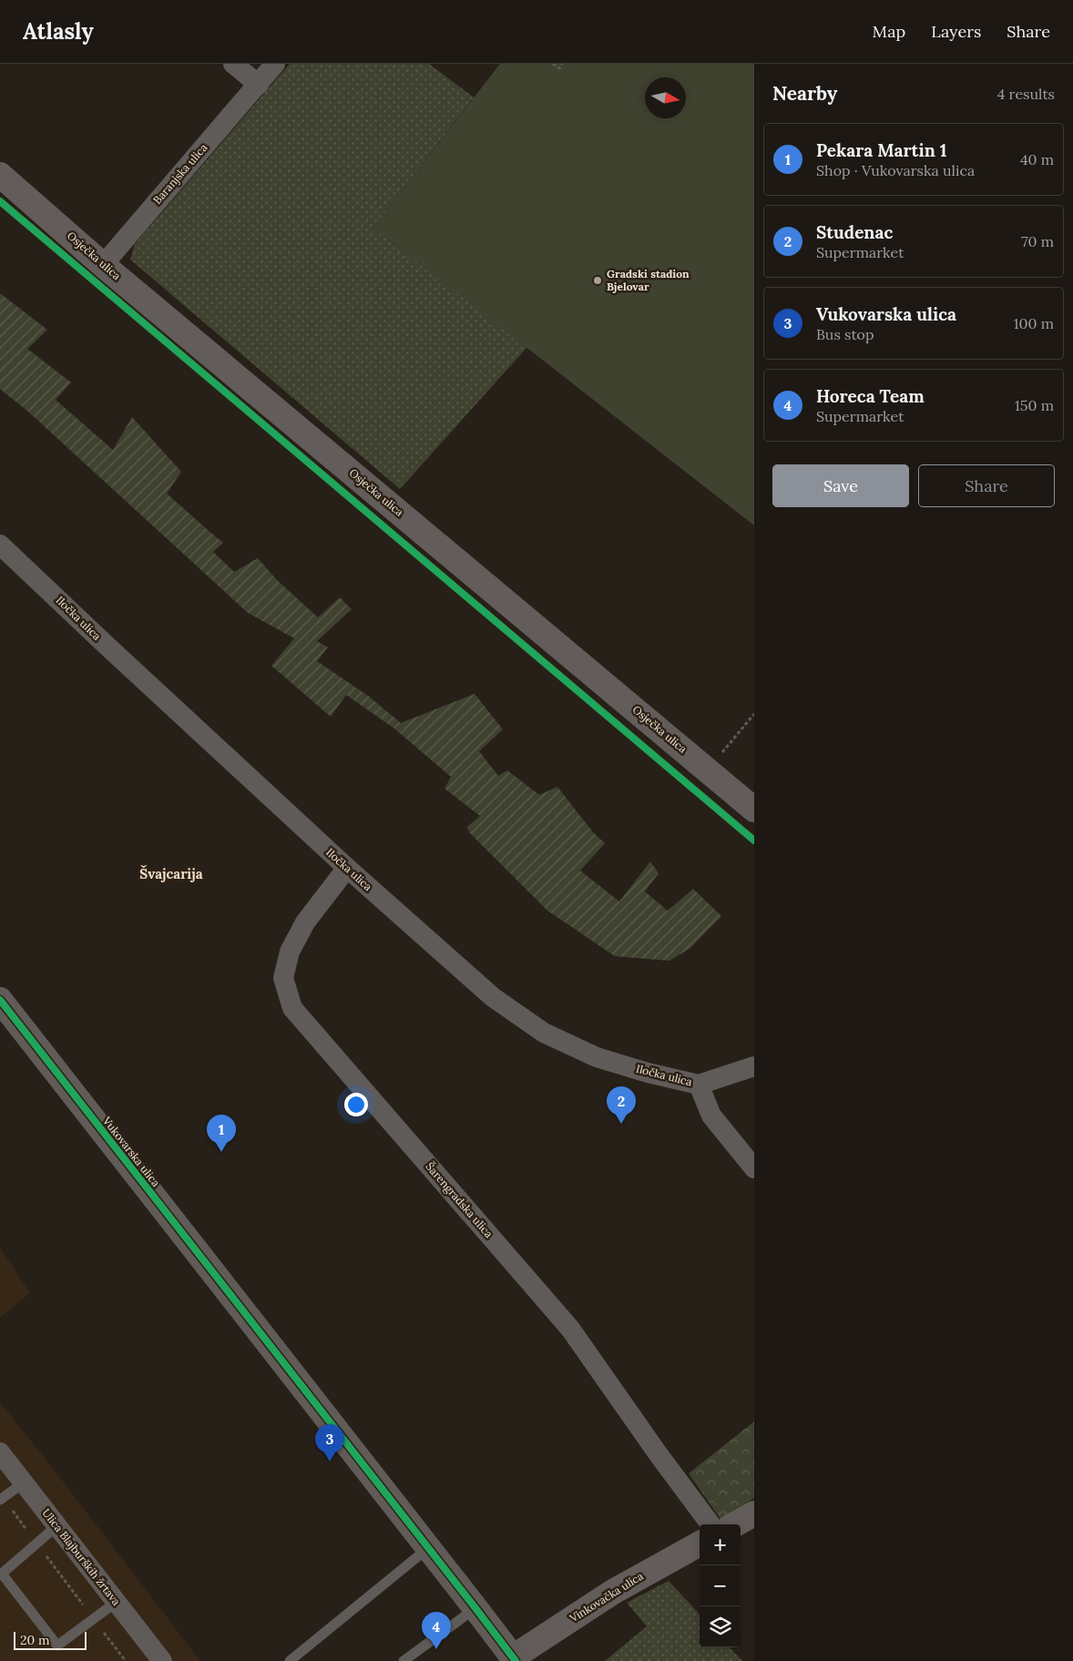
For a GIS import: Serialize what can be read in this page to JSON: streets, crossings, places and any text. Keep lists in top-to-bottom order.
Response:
{
  "streets": {
    "main road": ["Vukovarska ulica"],
    "street": [
      "Baranjska ulica",
      "Osječka ulica",
      "Iločka ulica",
      "Šarengradska ulica",
      "Ulica Blajburških žrtava",
      "Vinkovačka ulica"
    ]
  },
  "crossings": [
    ["Baranjska ulica", "Osječka ulica"],
    ["Iločka ulica", "Šarengradska ulica"],
    ["Vukovarska ulica", "Vinkovačka ulica"]
  ],
  "districts": ["Švajcarija"],
  "places": ["Gradski stadion Bjelovar"],
  "scale_bar": "20 m",
  "north": "right",
  "page": {
    "header": "Atlasly",
    "nav": ["Map", "Layers", "Share"],
    "heading": ["Nearby", "4 results"],
    "list": [
      {
        "mark": "1",
        "name": "Pekara Martin 1",
        "note": "Shop · Vukovarska ulica",
        "value": "40 m"
      },
      {
        "mark": "2",
        "name": "Studenac",
        "note": "Supermarket",
        "value": "70 m"
      },
      {
        "mark": "3",
        "name": "Vukovarska ulica",
        "note": "Bus stop",
        "value": "100 m"
      },
      {
        "mark": "4",
        "name": "Horeca Team",
        "note": "Supermarket",
        "value": "150 m"
      }
    ],
    "buttons": ["Save", "Share"],
    "pins": [
      "2",
      "1",
      "3",
      "4"
    ],
    "map_buttons": ["+", "−"],
    "scale": "20 m"
  }
}
